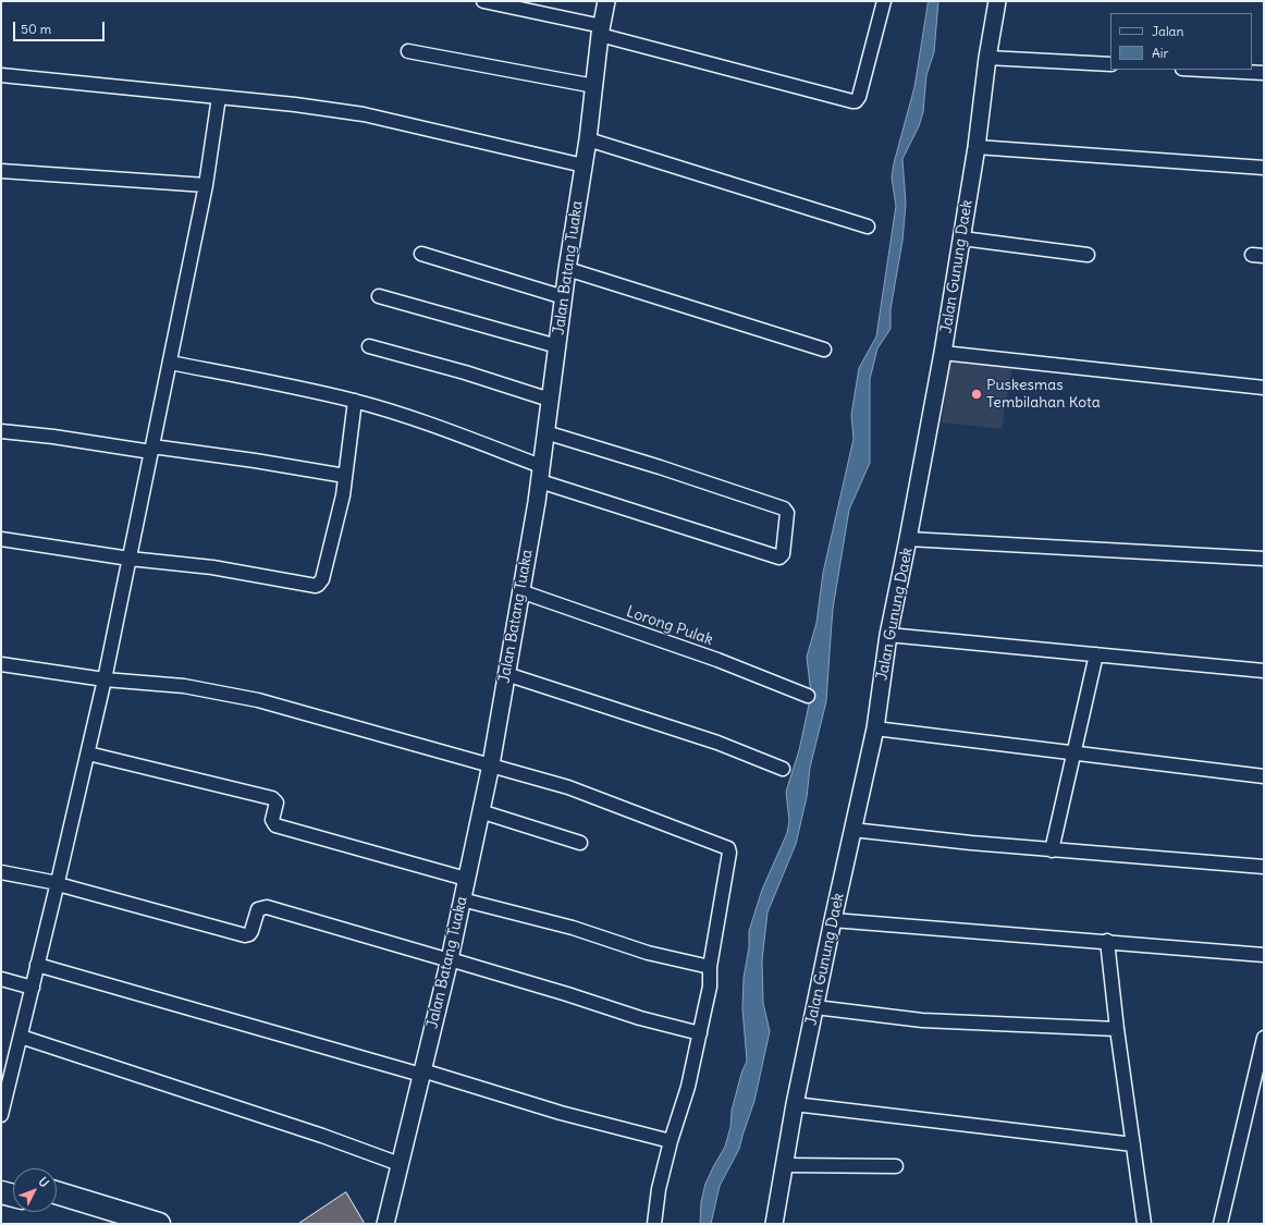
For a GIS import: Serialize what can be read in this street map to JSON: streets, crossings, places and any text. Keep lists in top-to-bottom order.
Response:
{
  "streets": {
    "street": ["Jalan Gunung Daek", "Jalan Batang Tuaka", "Lorong Pulak"]
  },
  "crossings": [
    ["Jalan Batang Tuaka", "Lorong Pulak"]
  ],
  "places": ["Puskesmas Tembilahan Kota"],
  "legend": ["Jalan", "Air"],
  "scale_bar": "50 m",
  "north": "top right"
}
